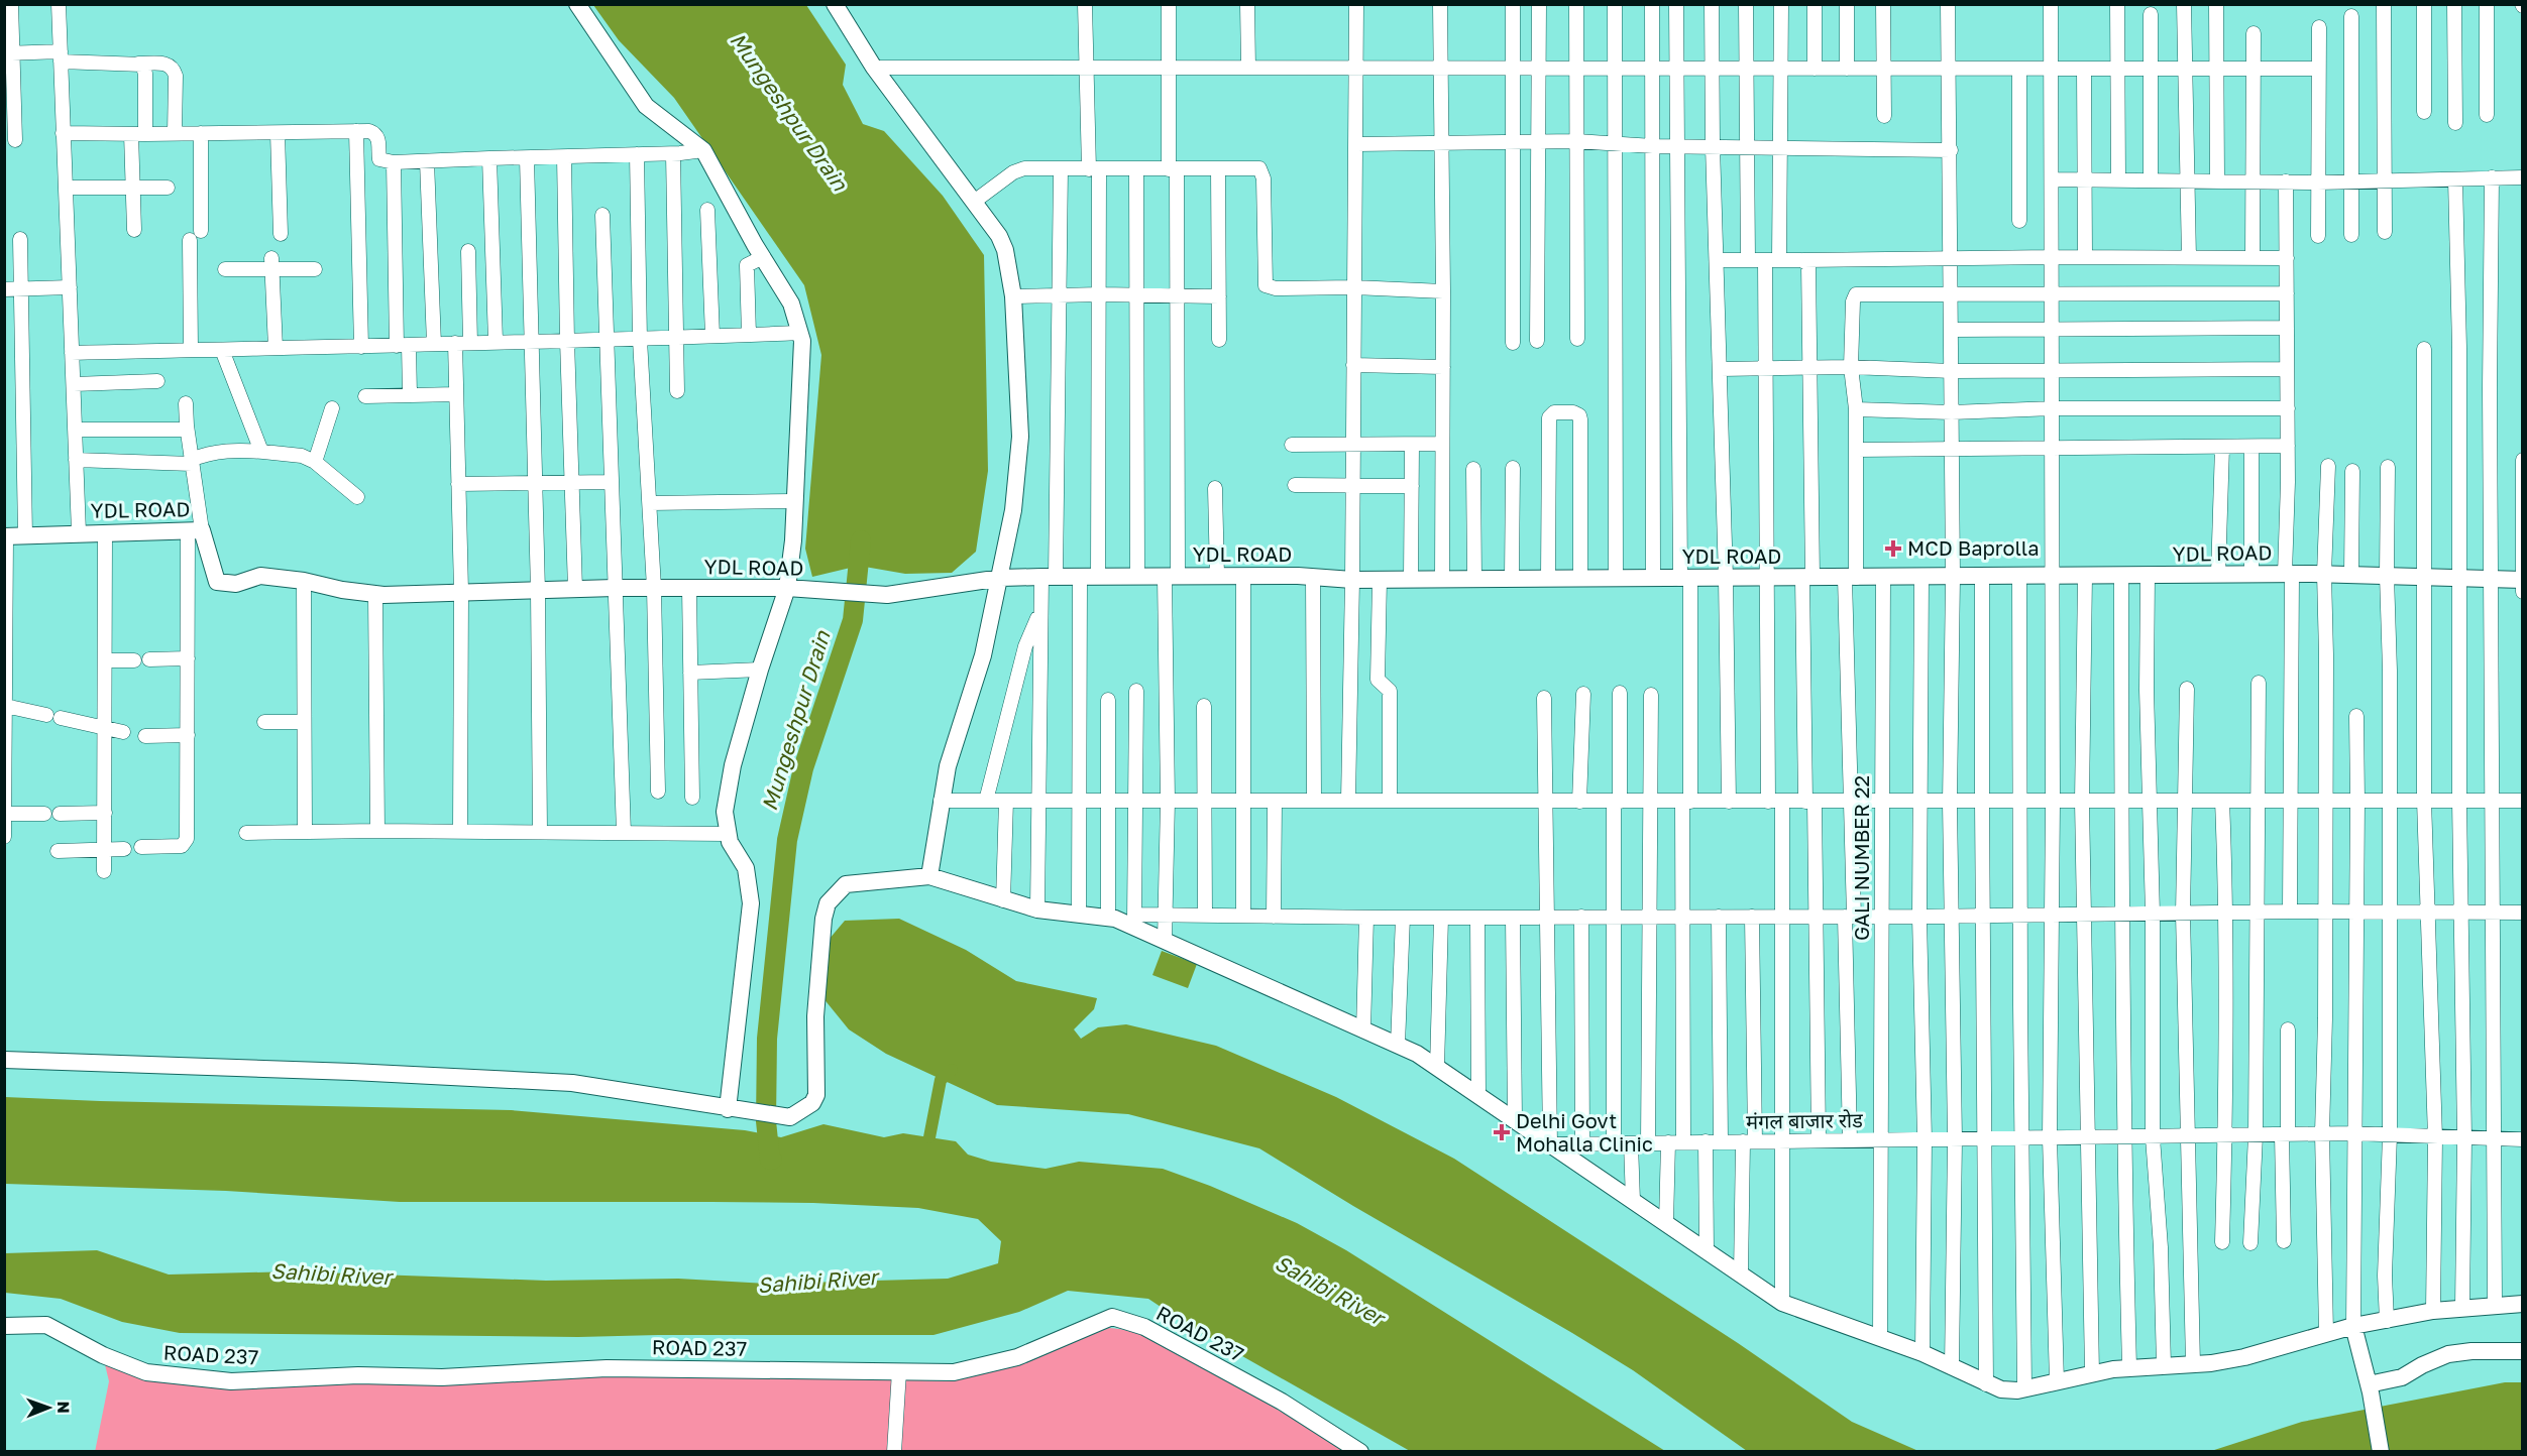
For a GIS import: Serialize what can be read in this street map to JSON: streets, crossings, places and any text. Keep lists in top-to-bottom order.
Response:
{
  "streets": {
    "street": [
      "YDL ROAD",
      "GALI NUMBER 22",
      "मंगल बाजार रोड",
      "ROAD 237"
    ]
  },
  "crossings": [
    ["YDL ROAD", "GALI NUMBER 22"],
    ["GALI NUMBER 22", "मंगल बाजार रोड"]
  ],
  "water": ["Mungeshpur Drain", "Sahibi River"],
  "places": {
    "health": ["MCD Baprolla", "Delhi Govt Mohalla Clinic"]
  },
  "north": "right"
}
